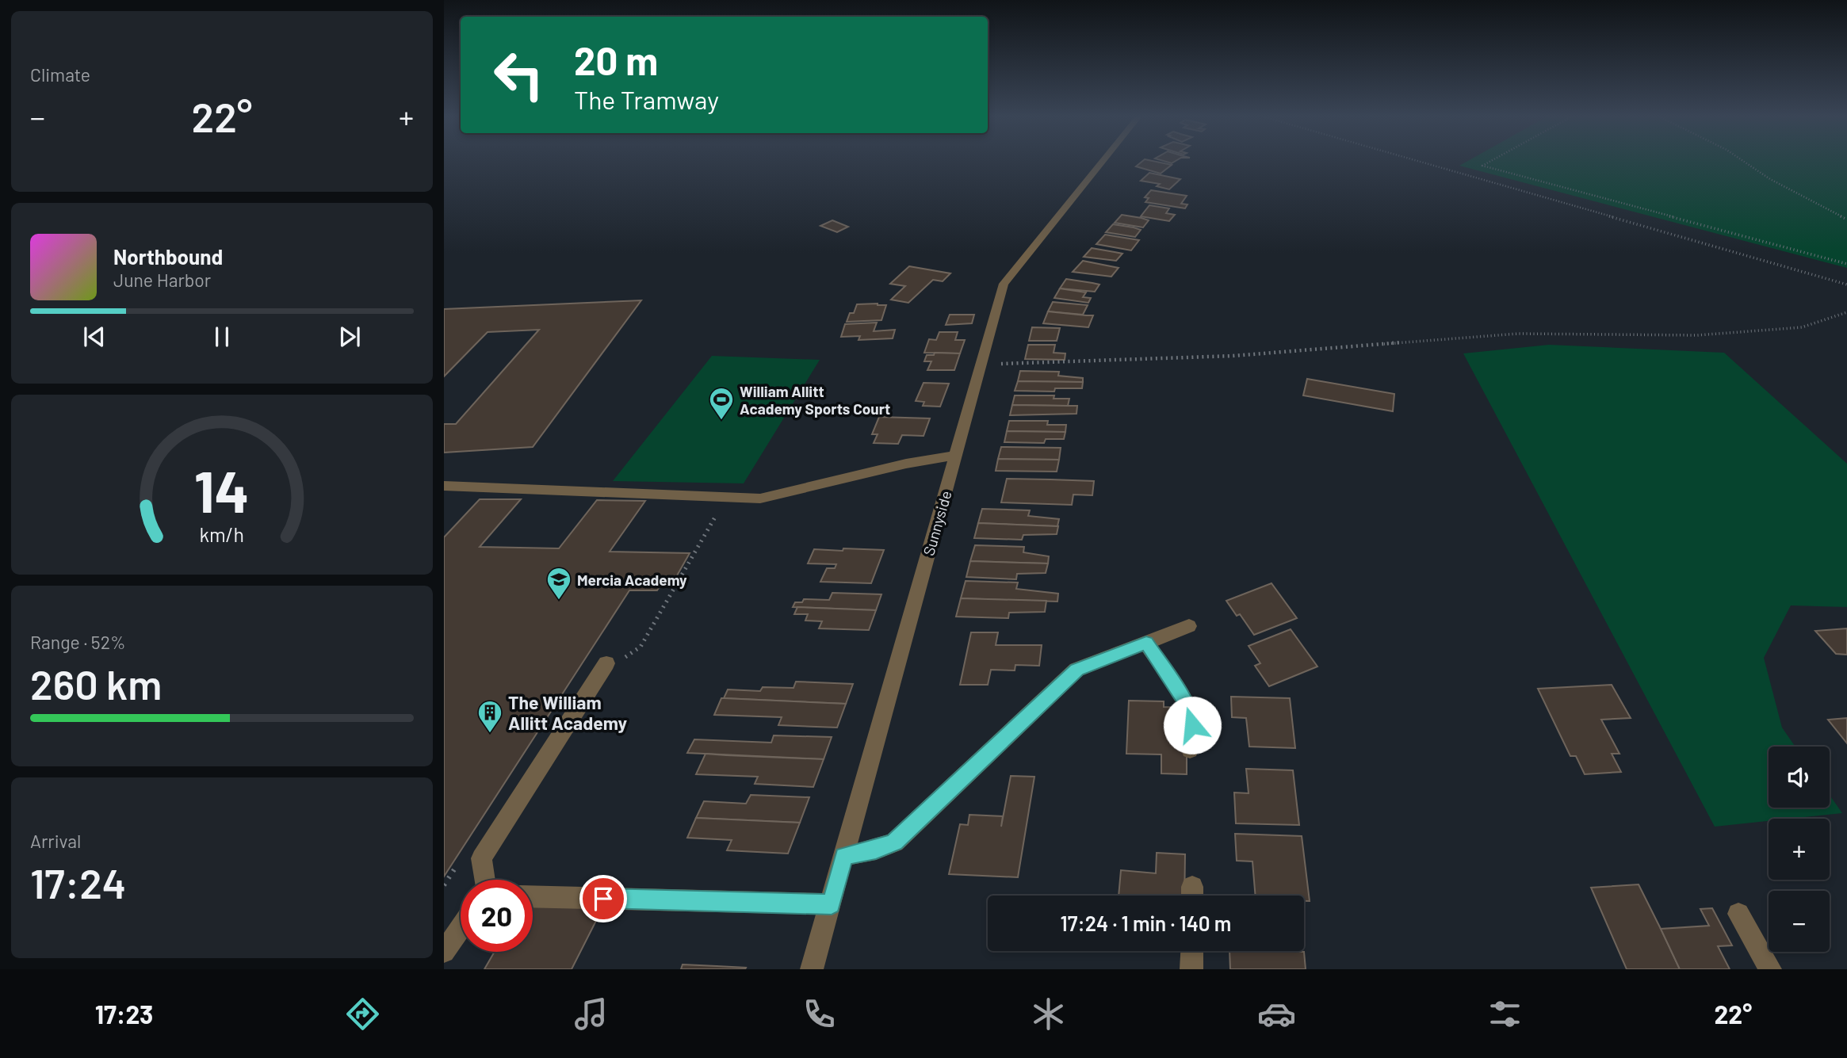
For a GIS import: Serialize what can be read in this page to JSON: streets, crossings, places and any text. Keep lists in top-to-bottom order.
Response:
{
  "streets": {
    "street": ["Sunnyside"]
  },
  "places": {
    "sports": ["William Allitt Academy Sports Court"],
    "school or university": ["Mercia Academy"],
    "building": ["The William Allitt Academy"]
  },
  "page": {
    "tile": [
      "Climate",
      ["Range · 52%", "260 km"],
      ["Arrival", "17:24"]
    ],
    "turn": ["20 m", "The Tramway"],
    "heat": ["−", "22°", "+"],
    "song": ["Northbound", "June Harbor"],
    "map_buttons": ["+", "−"],
    "limit": "20",
    "trip": "17:24 · 1 min · 140 m",
    "tabs": ["17:23", "22°"],
    "gauge": ["14", "km/h"]
  }
}
